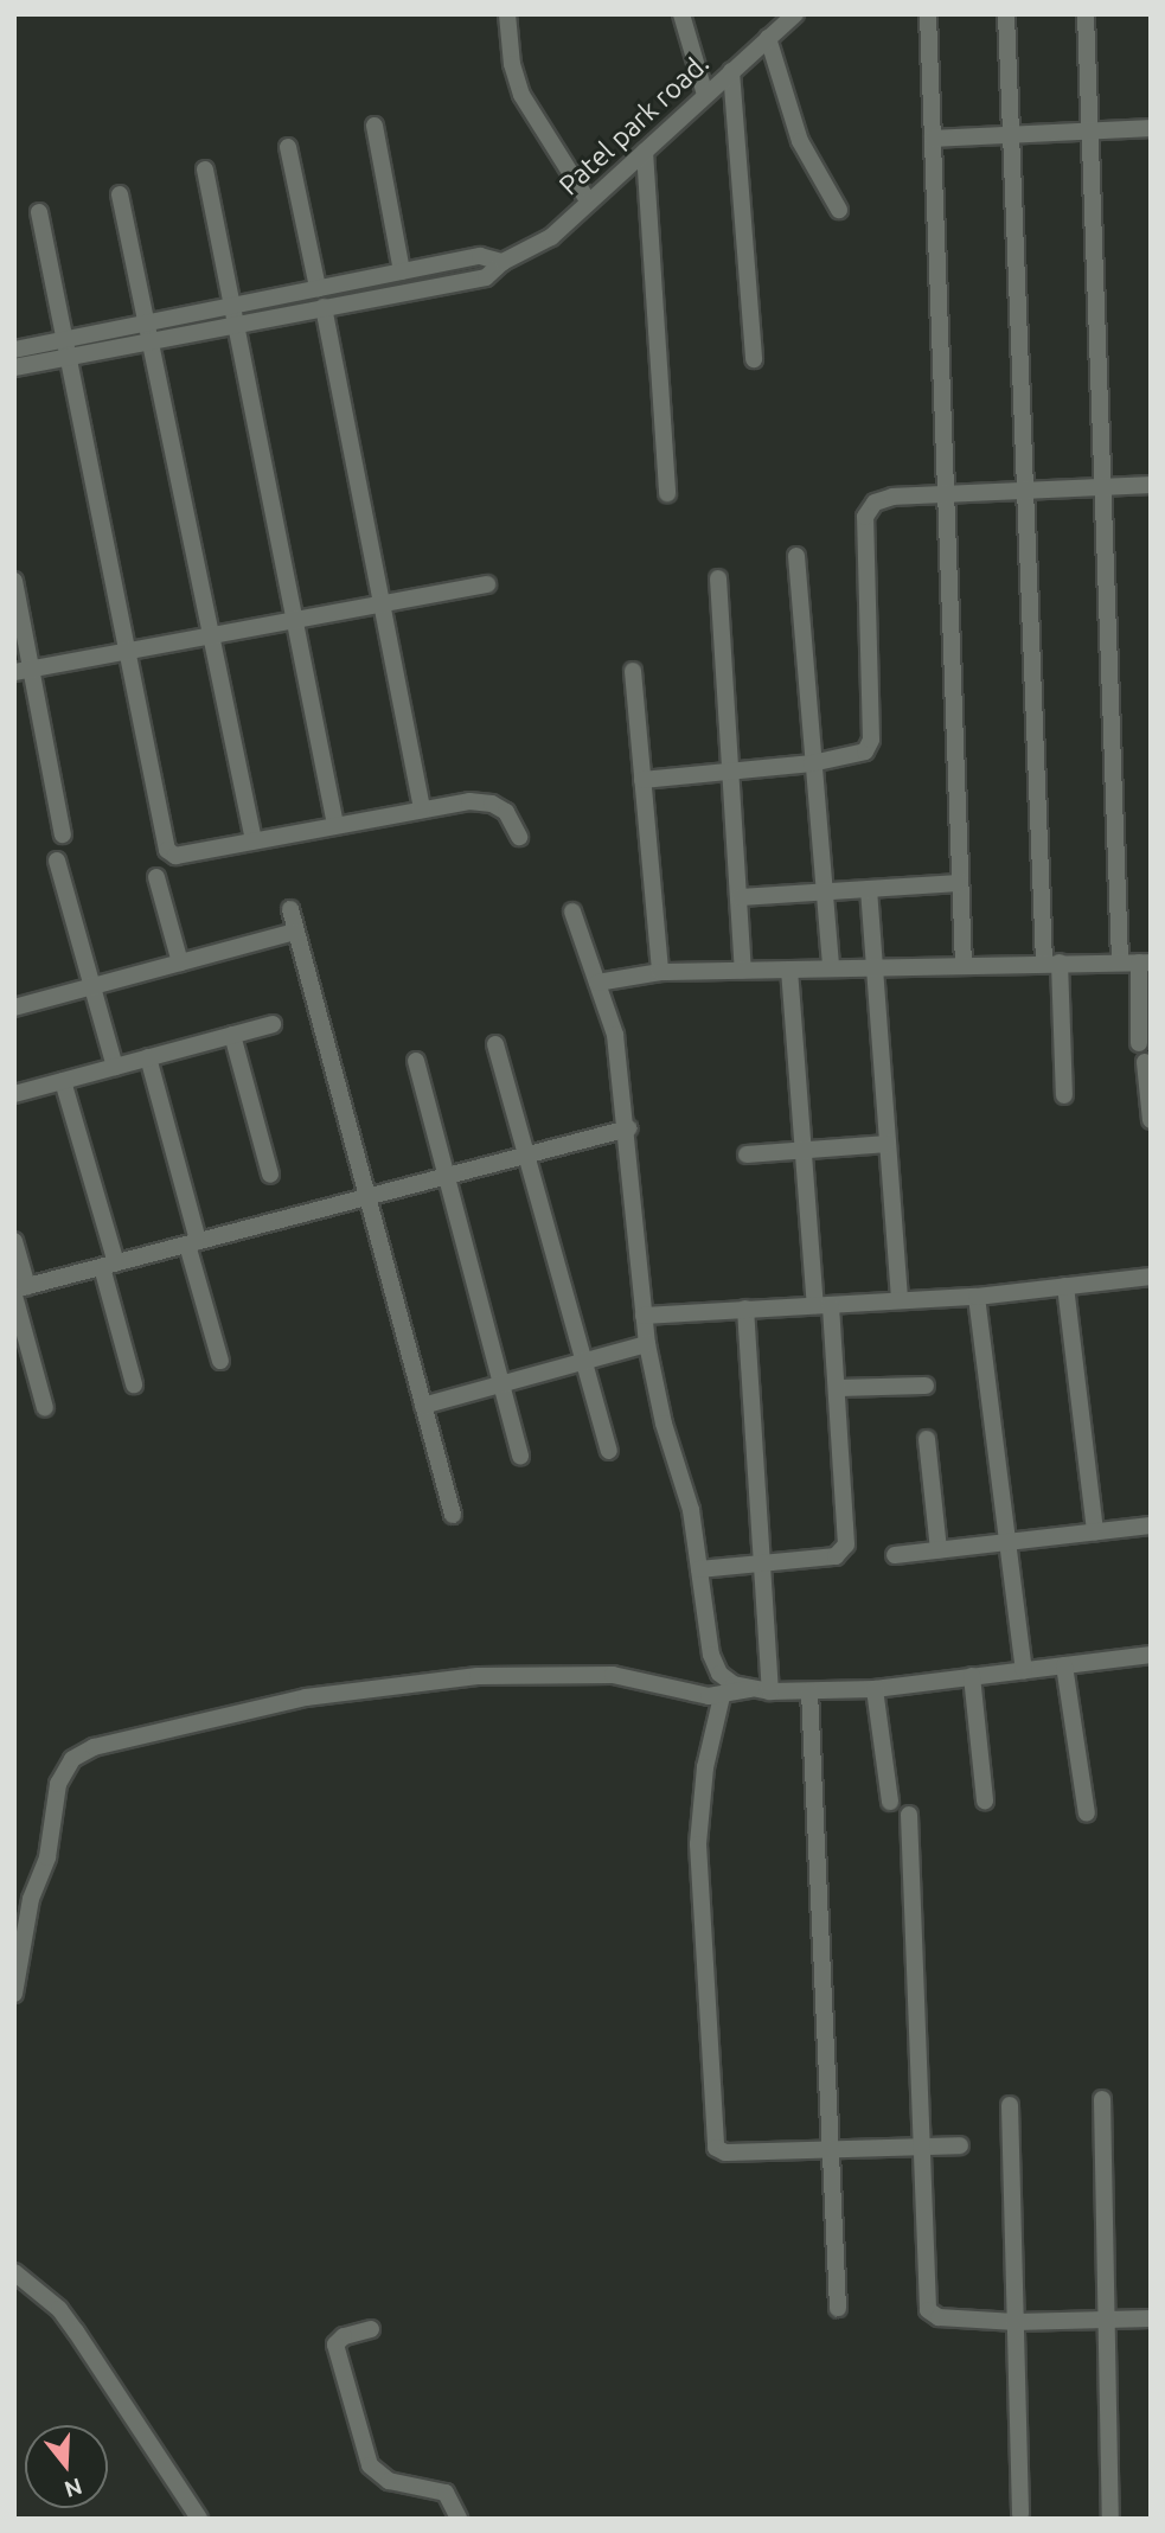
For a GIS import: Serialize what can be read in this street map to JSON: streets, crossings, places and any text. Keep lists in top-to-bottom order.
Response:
{
  "streets": {
    "street": ["Patel park road."]
  },
  "north": "bottom"
}
